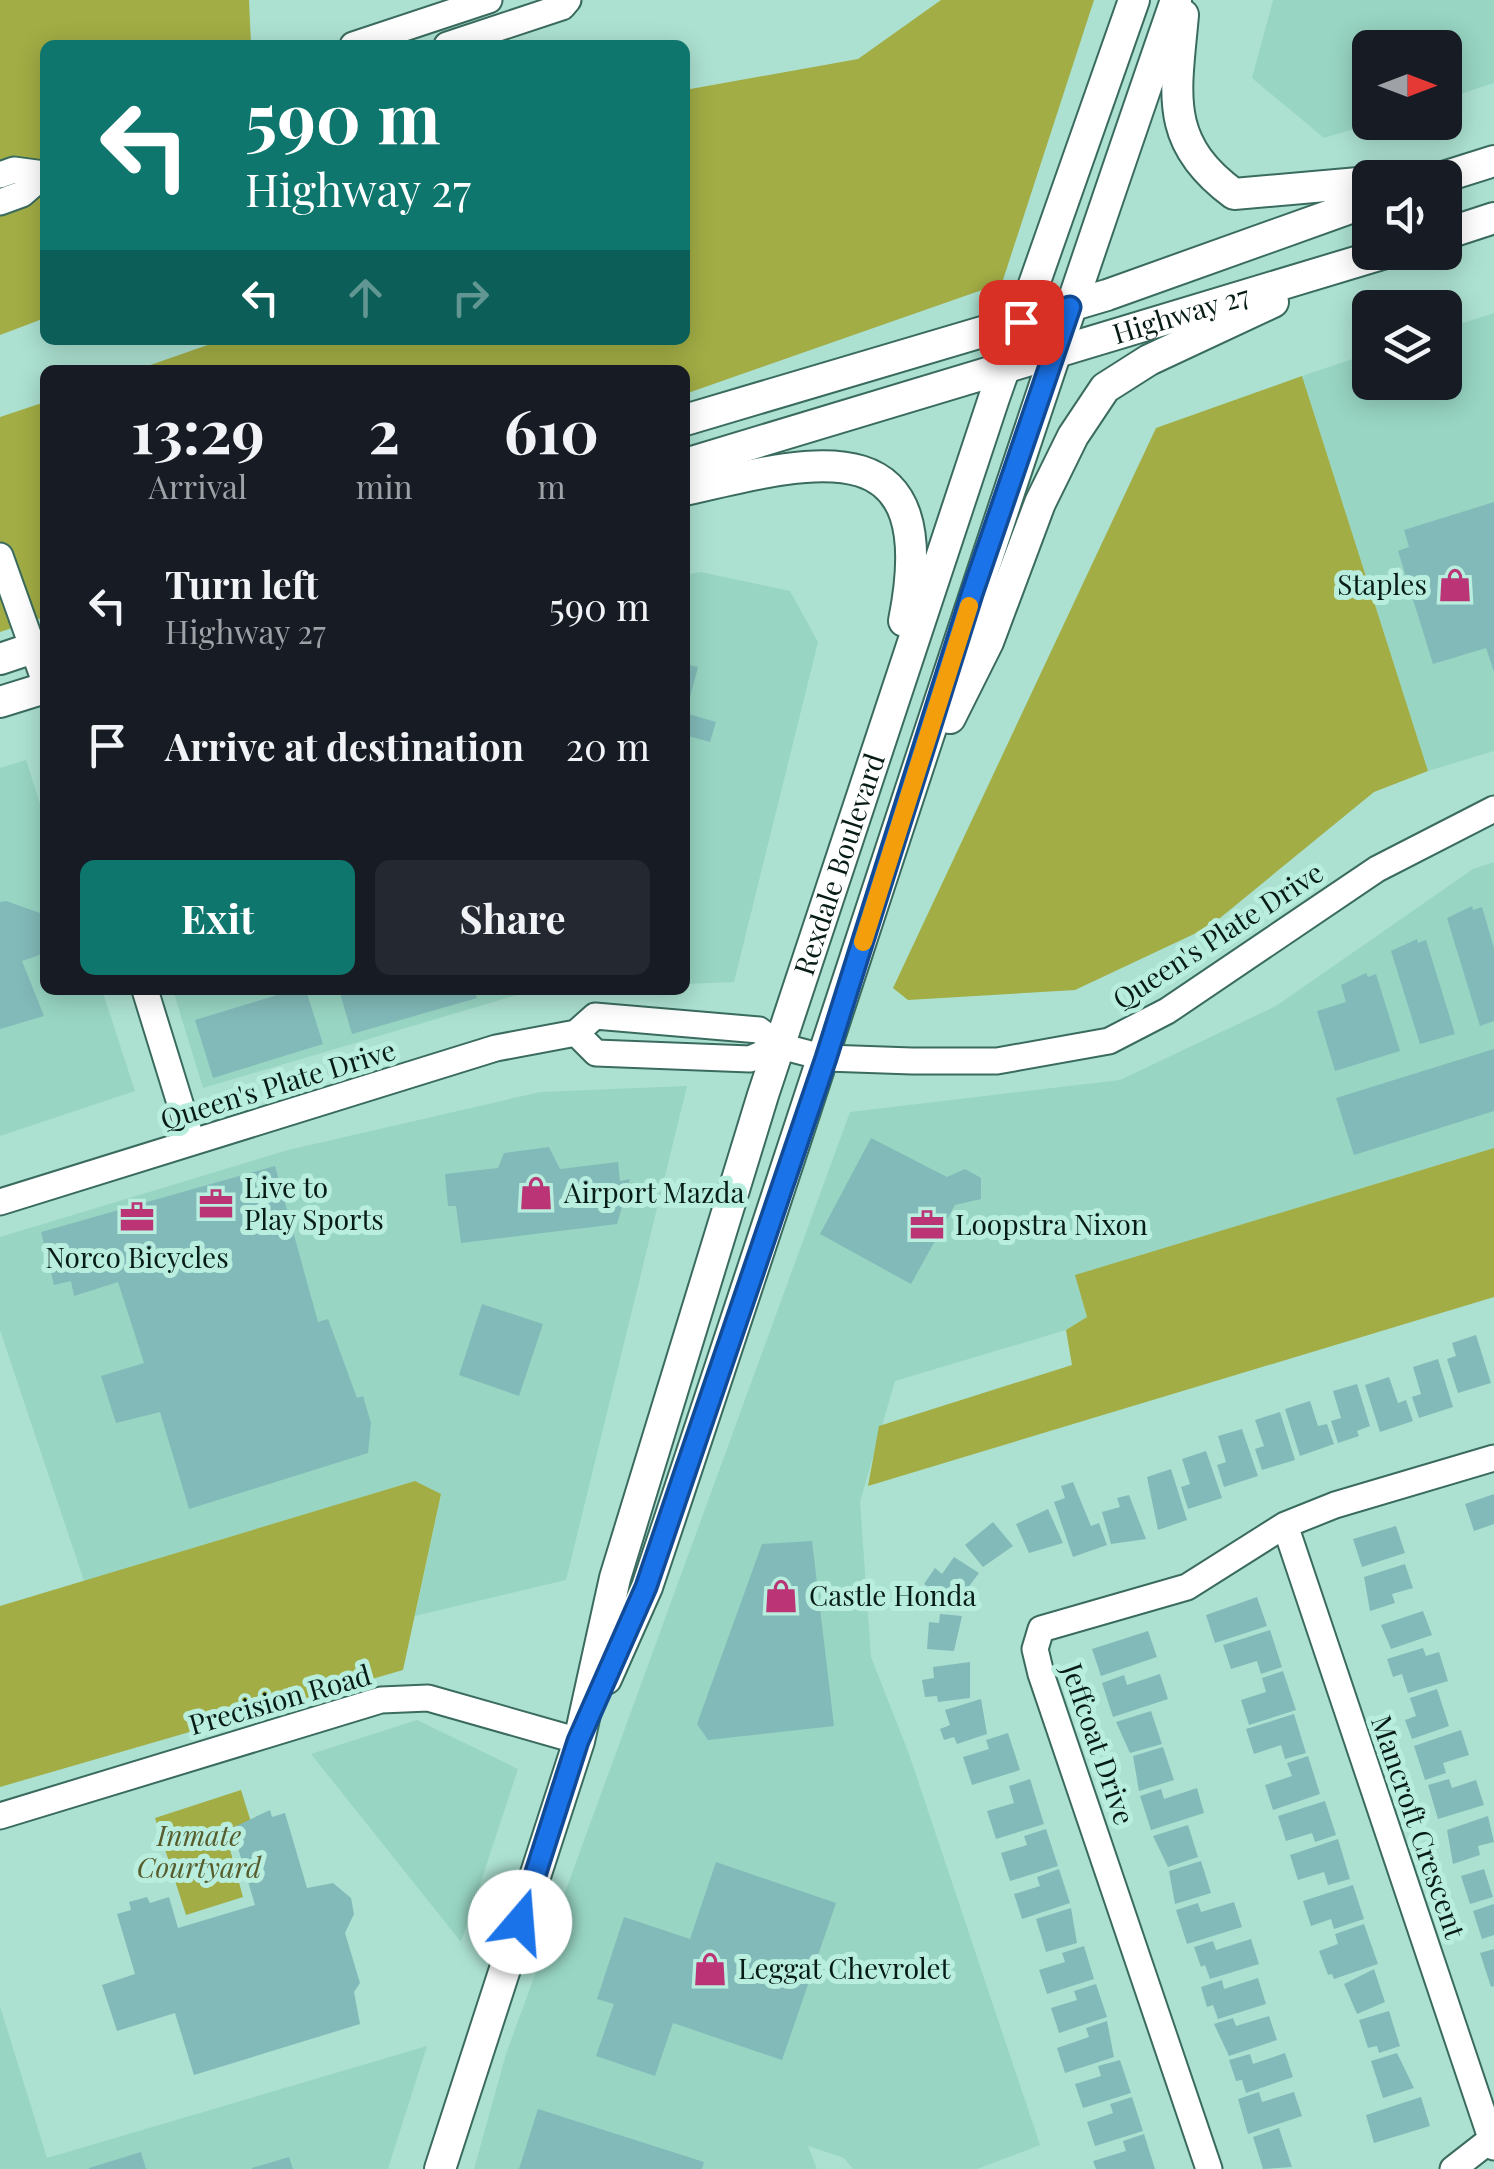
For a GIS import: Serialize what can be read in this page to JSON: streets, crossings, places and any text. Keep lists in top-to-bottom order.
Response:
{
  "streets": {
    "main road": ["Highway 27", "Rexdale Boulevard"],
    "street": [
      "Queen's Plate Drive",
      "Precision Road",
      "Jeffcoat Drive",
      "Mancroft Crescent"
    ]
  },
  "crossings": [
    ["Highway 27", "Rexdale Boulevard"],
    ["Rexdale Boulevard", "Queen's Plate Drive"],
    ["Rexdale Boulevard", "Precision Road"],
    ["Jeffcoat Drive", "Mancroft Crescent"]
  ],
  "parks": ["Inmate Courtyard"],
  "places": {
    "shop": [
      "Staples",
      "Airport Mazda",
      "Castle Honda",
      "Leggat Chevrolet"
    ],
    "office": ["Live to Play Sports", "Norco Bicycles", "Loopstra Nixon"]
  },
  "north": "right",
  "page": {
    "turn": ["590 m", "Highway 27"],
    "eta": [
      "13:29",
      "Arrival",
      "2",
      "min",
      "610",
      "m"
    ],
    "list": [
      {
        "name": "Turn left",
        "note": "Highway 27",
        "value": "590 m"
      },
      {
        "name": "Arrive at destination",
        "value": "20 m"
      }
    ],
    "buttons": ["Exit", "Share"]
  }
}
